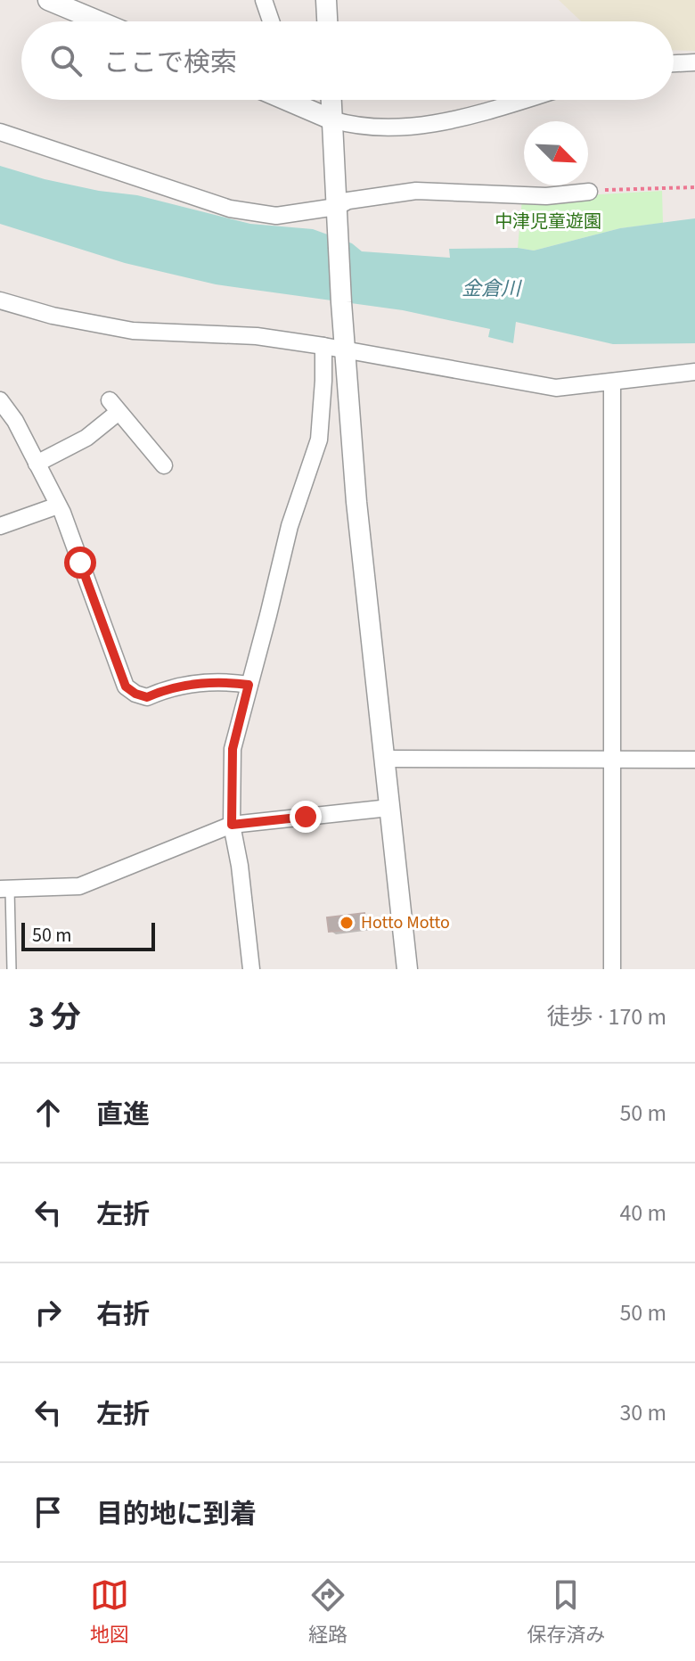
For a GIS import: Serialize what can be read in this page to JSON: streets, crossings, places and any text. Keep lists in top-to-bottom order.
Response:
{
  "water": ["金倉川"],
  "parks": ["中津児童遊園"],
  "places": ["Hotto Motto"],
  "scale_bar": "50 m",
  "north": "bottom right",
  "page": {
    "search": "ここで検索",
    "scale": "50 m",
    "heading": ["3 分", "徒歩 · 170 m"],
    "list": [
      ["直進", "50 m"],
      ["左折", "40 m"],
      ["右折", "50 m"],
      ["左折", "30 m"],
      "目的地に到着"
    ],
    "nav": ["地図", "経路", "保存済み"]
  }
}
